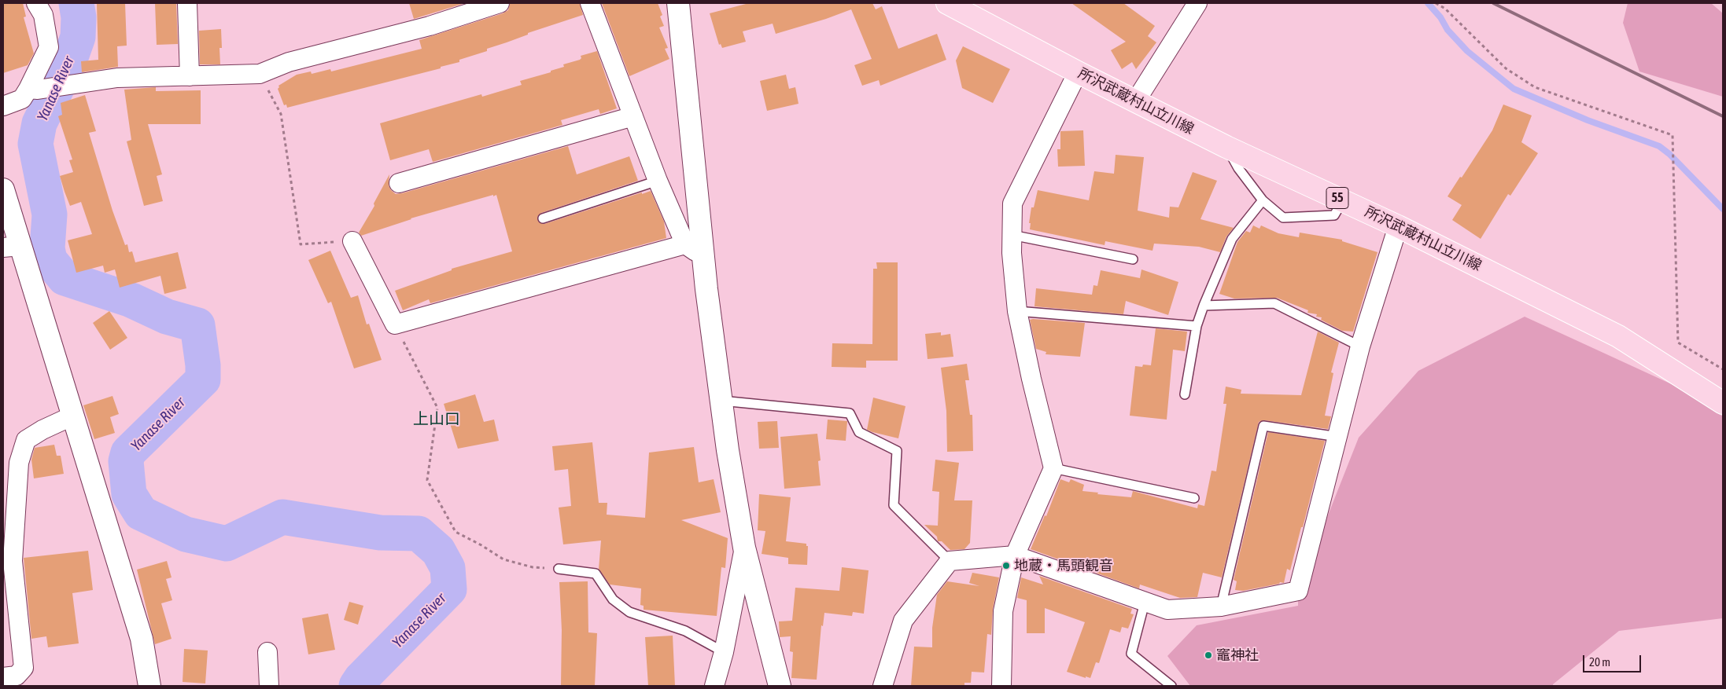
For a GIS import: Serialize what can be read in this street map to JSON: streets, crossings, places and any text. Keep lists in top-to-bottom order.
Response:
{
  "streets": {
    "main road": ["所沢武蔵村山立川線", "55"]
  },
  "districts": ["上山口"],
  "water": ["Yanase River"],
  "places": ["地蔵・馬頭観音", "竈神社"],
  "scale_bar": "20 m"
}
